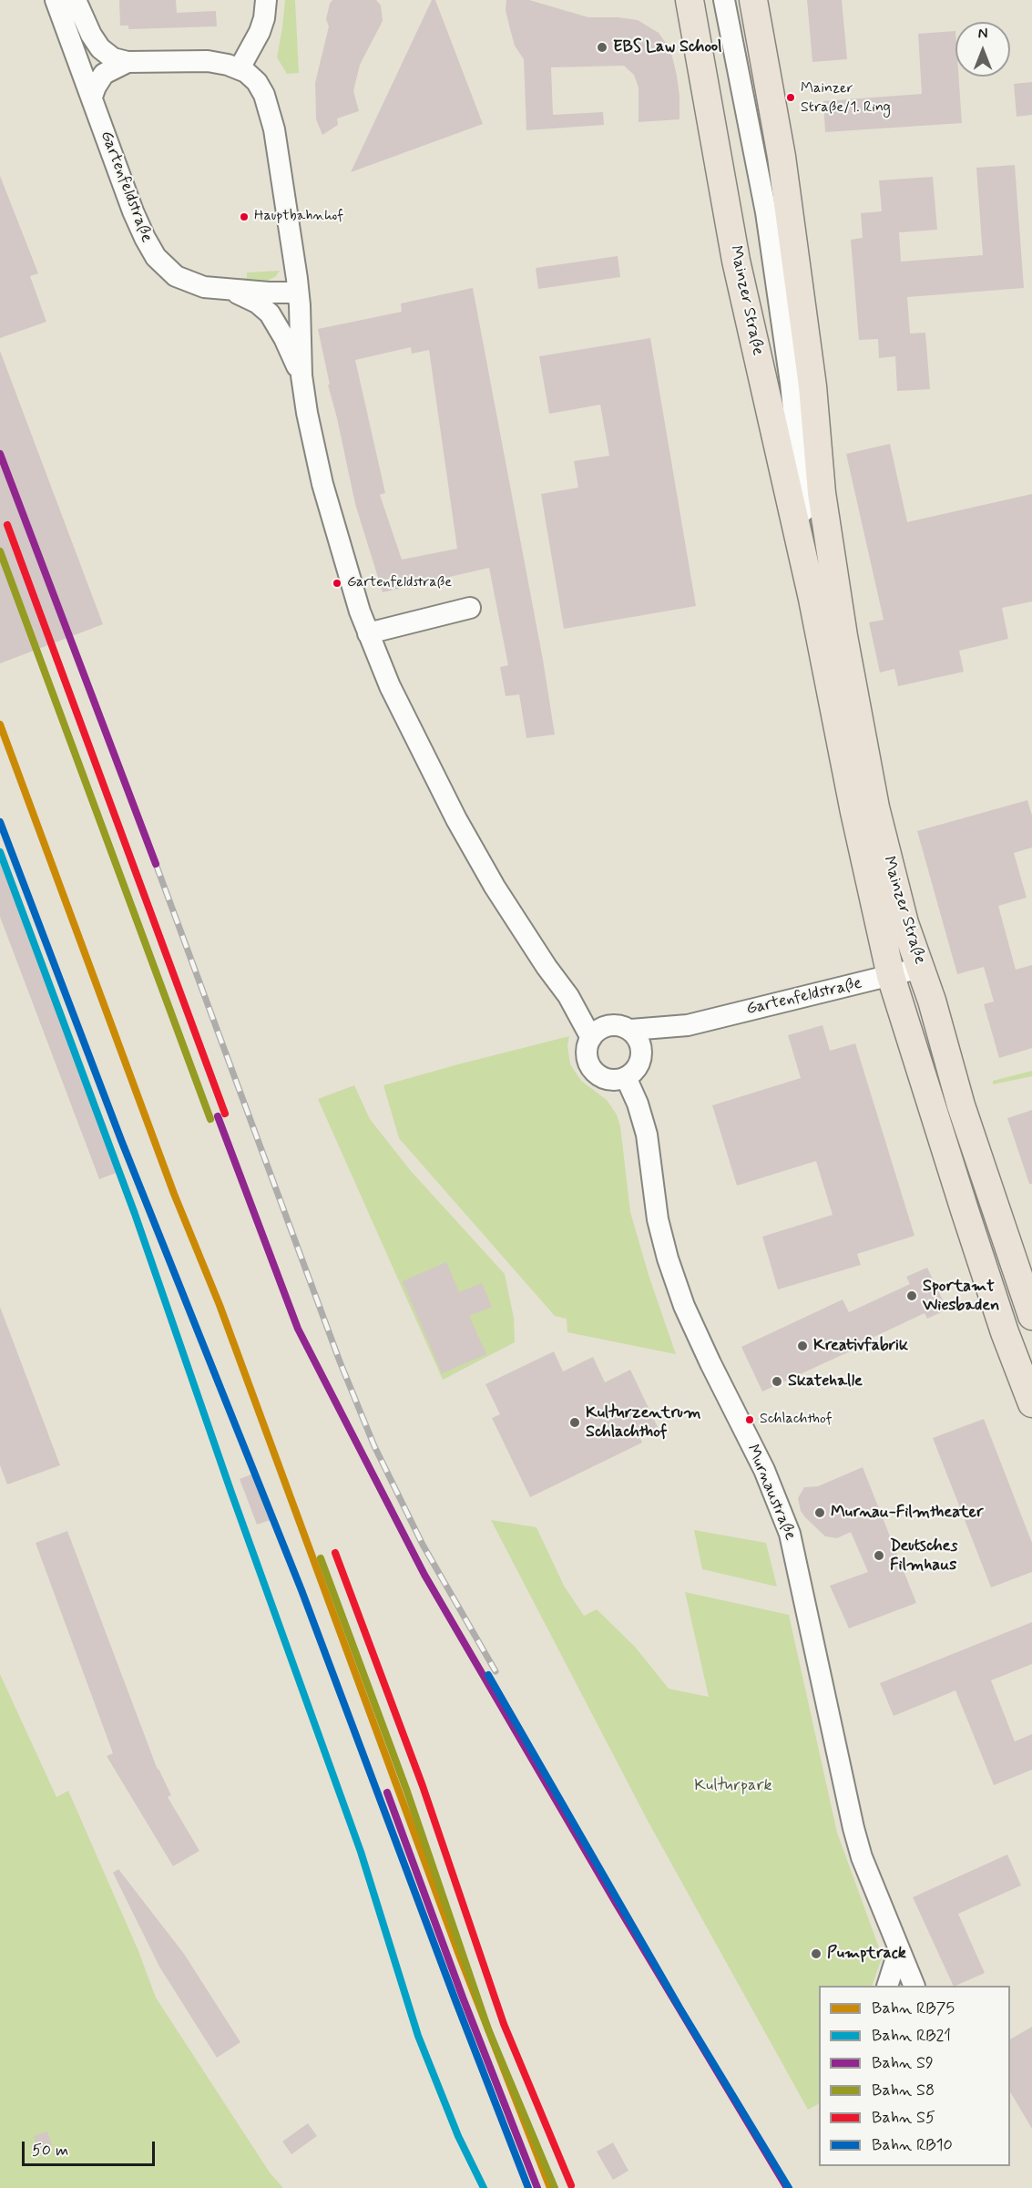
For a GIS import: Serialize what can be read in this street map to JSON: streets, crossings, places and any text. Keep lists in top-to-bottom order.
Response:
{
  "streets": {
    "main road": ["Mainzer Straße"],
    "street": ["Gartenfeldstraße", "Murnaustraße"]
  },
  "crossings": [
    ["Gartenfeldstraße", "Mainzer Straße"],
    ["Gartenfeldstraße", "Murnaustraße"]
  ],
  "parks": ["Kulturpark"],
  "places": [
    "EBS Law School",
    "Mainzer Straße/1. Ring",
    "Hauptbahnhof",
    "Gartenfeldstraße",
    "Sportamt Wiesbaden",
    "Kreativfabrik",
    "Skatehalle",
    "Schlachthof",
    "Kulturzentrum Schlachthof",
    "Murnau-Filmtheater",
    "Deutsches Filmhaus",
    "Pumptrack"
  ],
  "lines": [
    "rail line S9",
    "rail line S5",
    "rail line S8",
    "rail line RB75",
    "rail line RB10",
    "rail line RB21"
  ],
  "legend": [
    "Bahn RB75",
    "Bahn RB21",
    "Bahn S9",
    "Bahn S8",
    "Bahn S5",
    "Bahn RB10"
  ],
  "scale_bar": "50 m",
  "north": "top"
}
